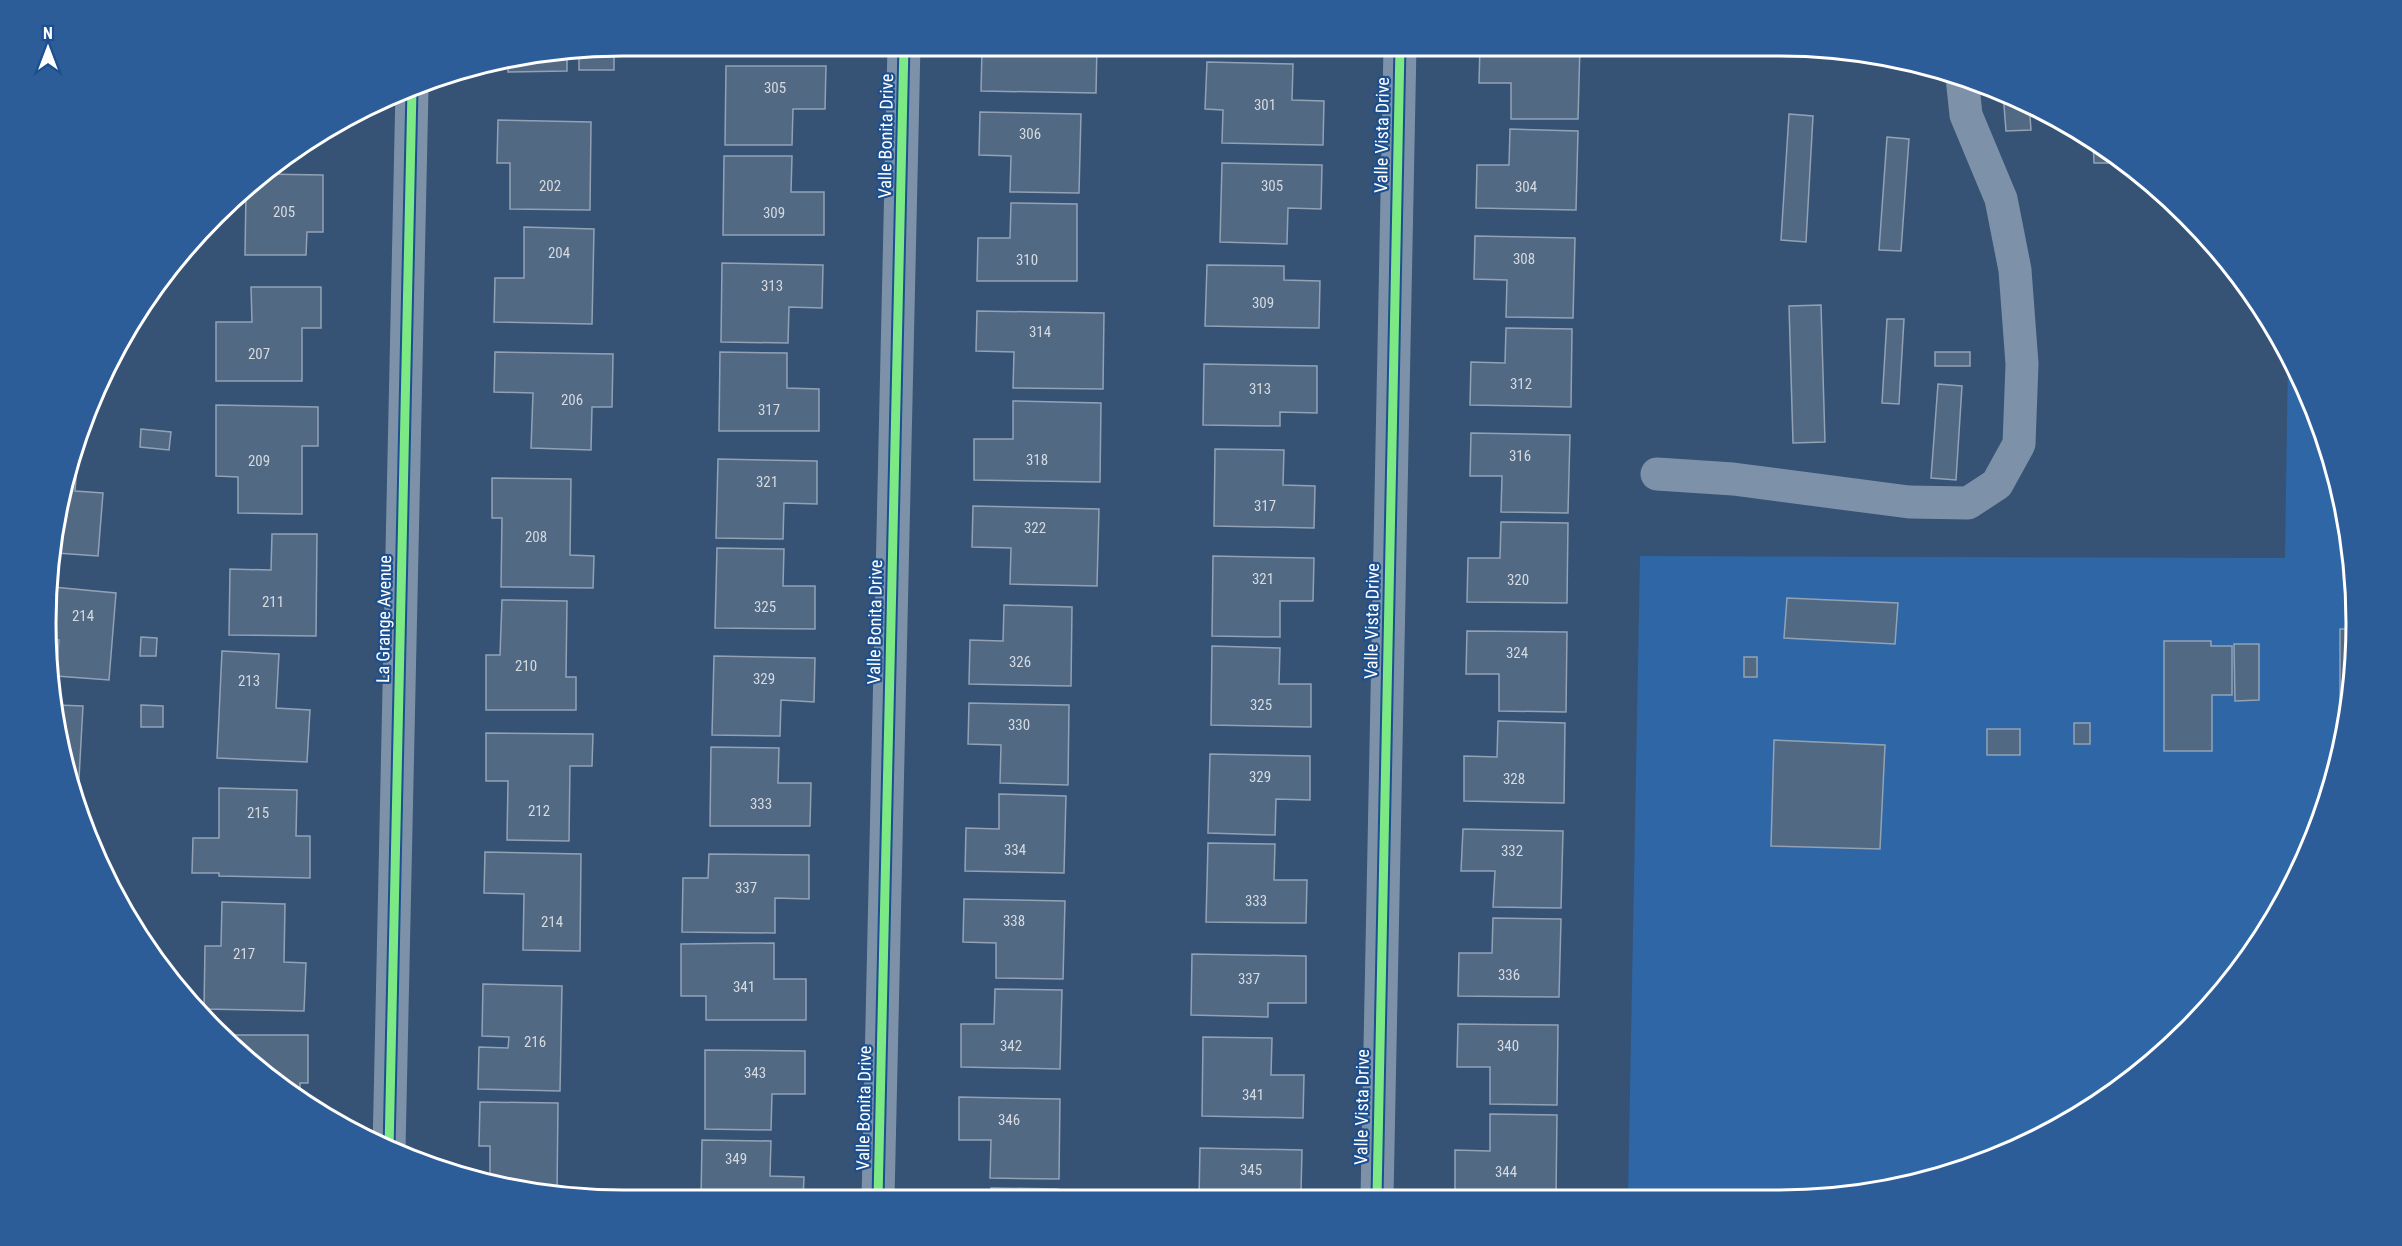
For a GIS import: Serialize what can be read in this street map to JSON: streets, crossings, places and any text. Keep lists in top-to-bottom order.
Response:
{
  "streets": {
    "street": ["Valle Vista Drive", "Valle Bonita Drive", "La Grange Avenue"]
  },
  "house_numbers": [
    "305",
    "301",
    "306",
    "202",
    "305",
    "304",
    "205",
    "309",
    "204",
    "308",
    "310",
    "313",
    "309",
    "314",
    "207",
    "312",
    "313",
    "206",
    "317",
    "316",
    "318",
    "209",
    "321",
    "317",
    "322",
    "208",
    "321",
    "320",
    "211",
    "325",
    "214",
    "324",
    "326",
    "210",
    "329",
    "213",
    "325",
    "330",
    "329",
    "328",
    "333",
    "212",
    "215",
    "334",
    "332",
    "337",
    "333",
    "338",
    "214",
    "217",
    "336",
    "337",
    "341",
    "216",
    "342",
    "340",
    "343",
    "341",
    "346",
    "349",
    "345",
    "344"
  ],
  "north": "top"
}
